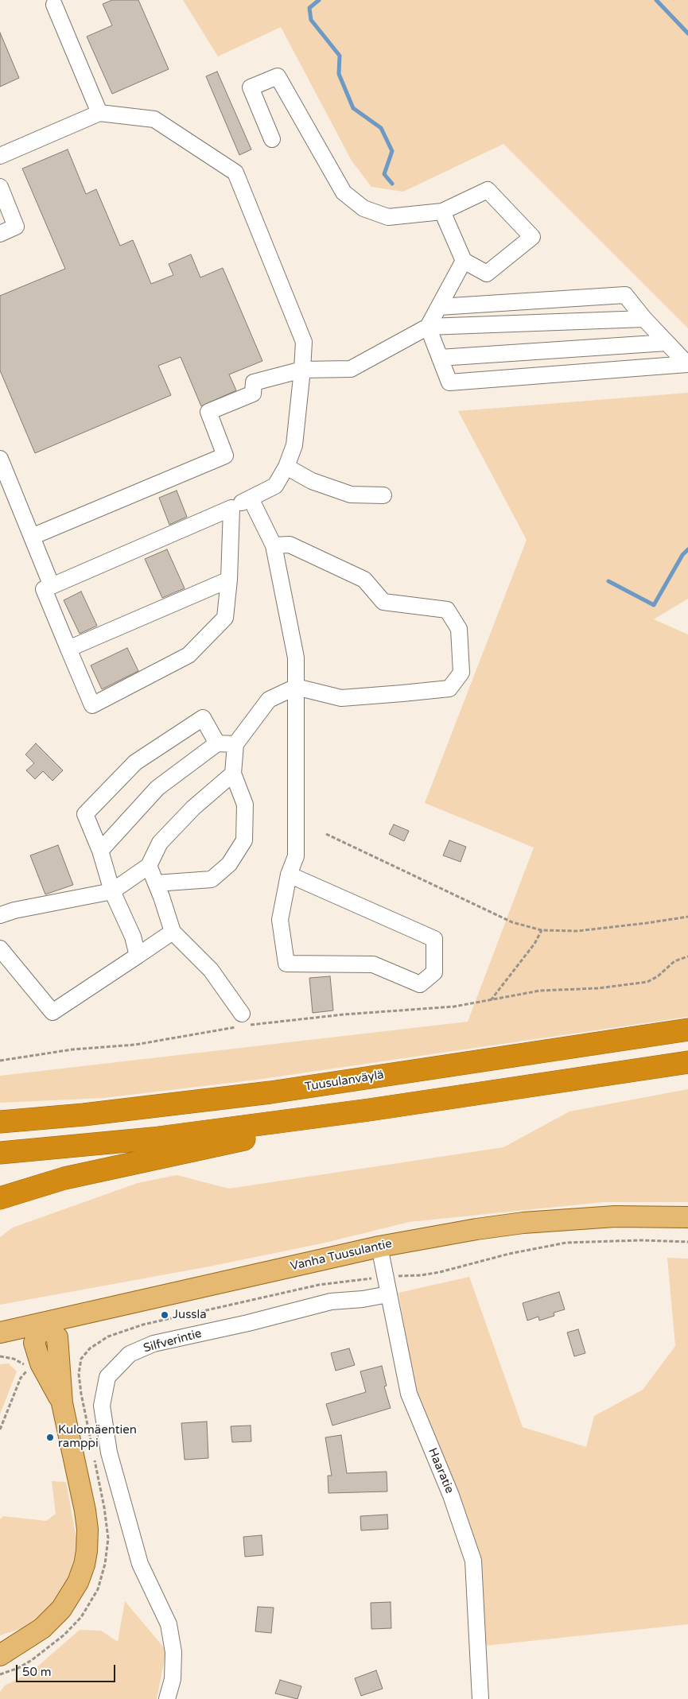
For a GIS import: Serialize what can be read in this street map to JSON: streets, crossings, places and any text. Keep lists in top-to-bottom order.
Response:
{
  "streets": {
    "highway": ["Tuusulanväylä"],
    "main road": ["Vanha Tuusulantie"],
    "street": ["Silfverintie", "Haaratie"]
  },
  "crossings": [
    ["Vanha Tuusulantie", "Haaratie"],
    ["Silfverintie", "Haaratie"]
  ],
  "places": ["Jussla", "Kulomäentien ramppi"],
  "scale_bar": "50 m"
}
